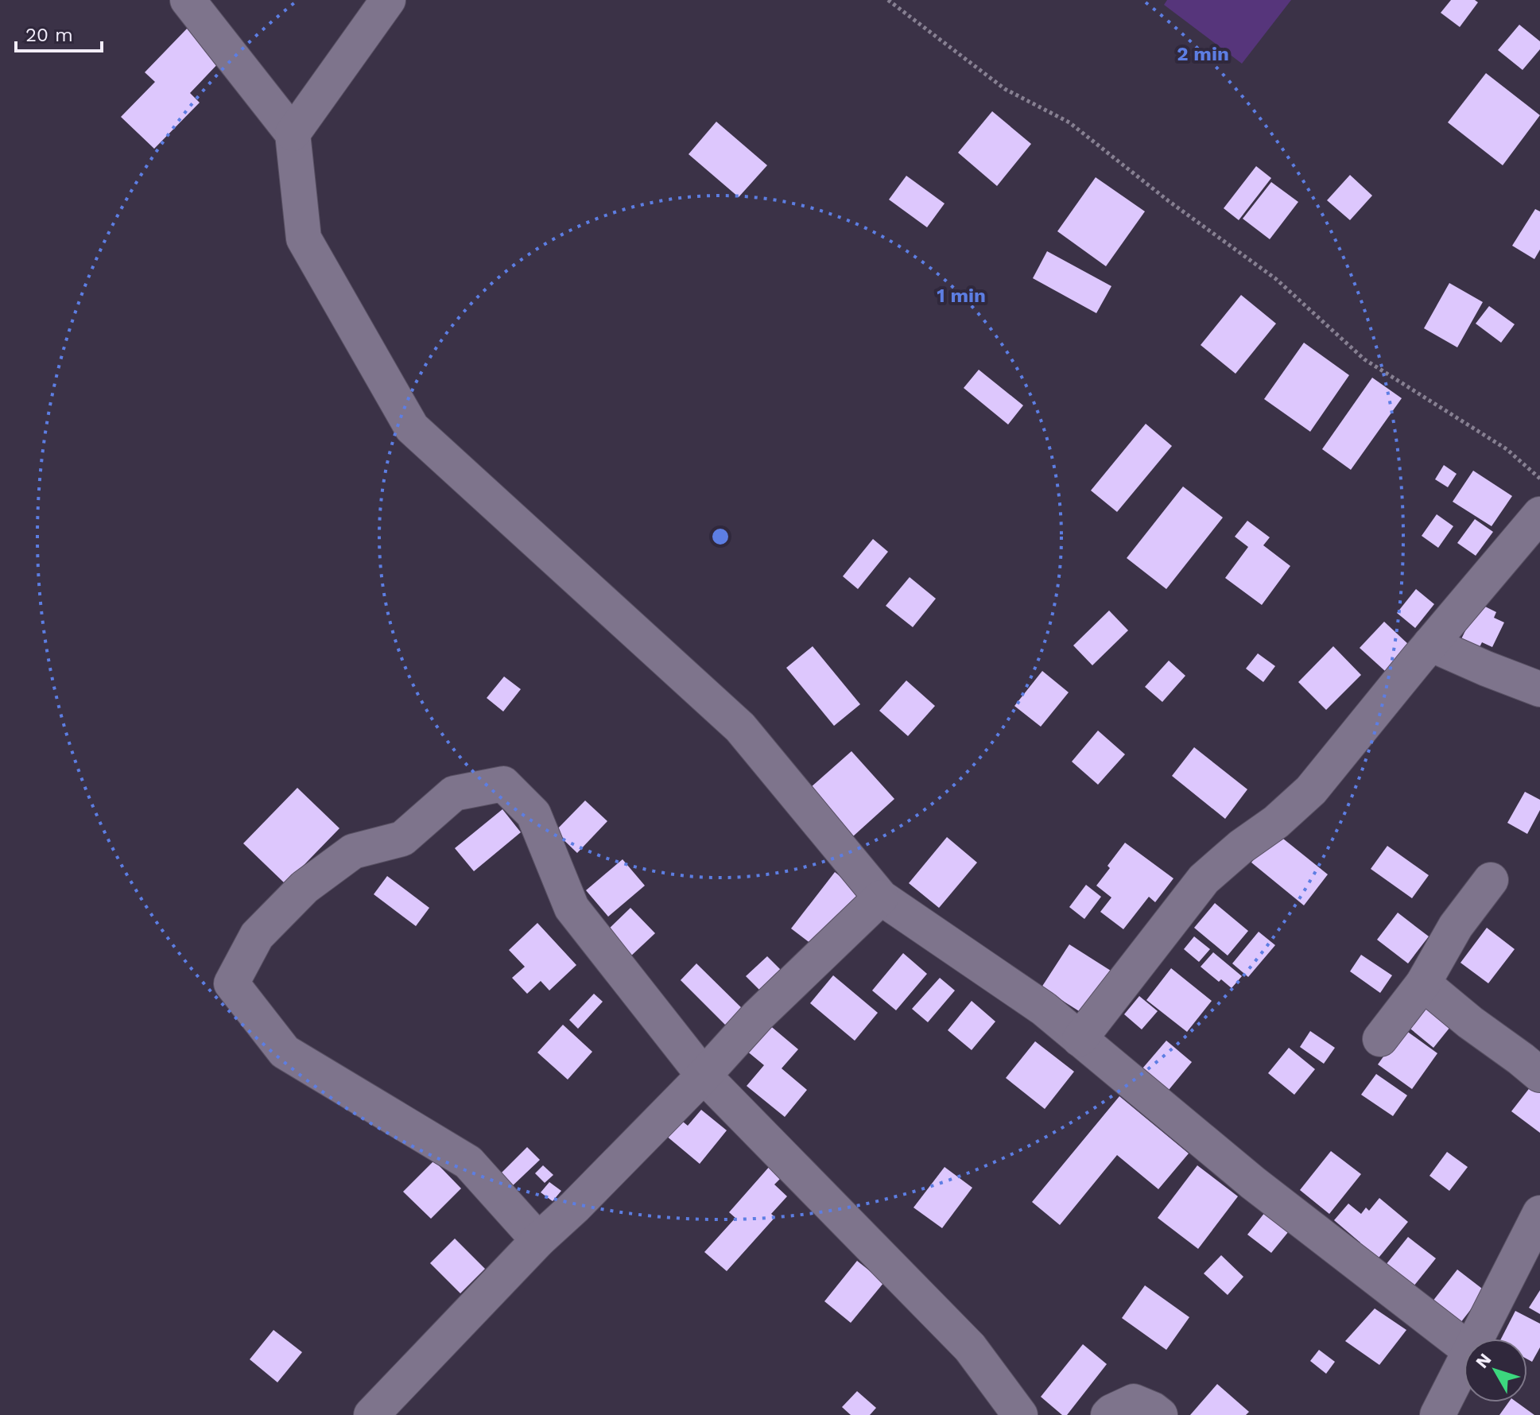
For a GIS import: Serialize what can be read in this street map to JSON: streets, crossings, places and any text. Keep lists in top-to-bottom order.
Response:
{
  "scale_bar": "20 m",
  "north": "top left",
  "rings": ["2 min", "1 min"]
}
